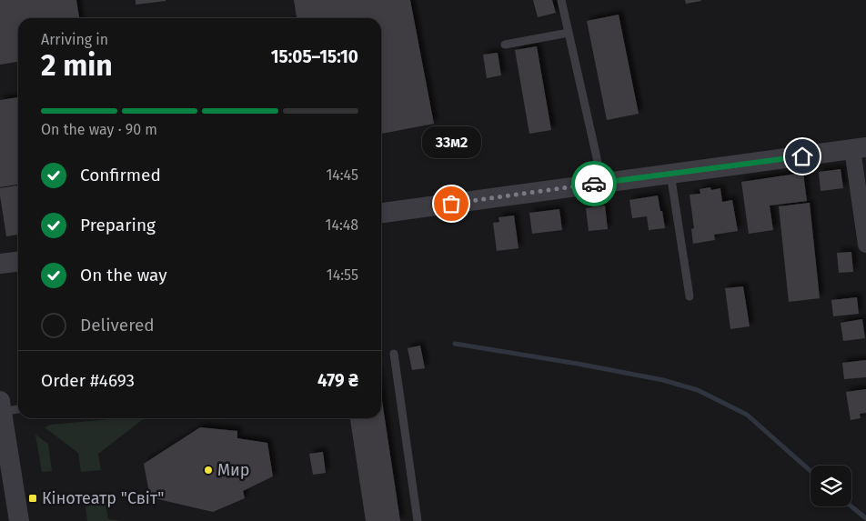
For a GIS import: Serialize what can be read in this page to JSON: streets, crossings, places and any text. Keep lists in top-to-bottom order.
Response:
{
  "places": {
    "other": ["33м2", "Мир"],
    "transit": ["Кінотеатр \"Світ\""]
  },
  "page": {
    "heading": ["2 min", "Arriving in", "15:05–15:10"],
    "panel": ["Order #4693", "479 ₴"],
    "bar": "On the way · 90 m",
    "bubble": "33м2",
    "list": [
      ["Confirmed", "14:45"],
      ["Preparing", "14:48"],
      ["On the way", "14:55"],
      "Delivered"
    ]
  }
}
